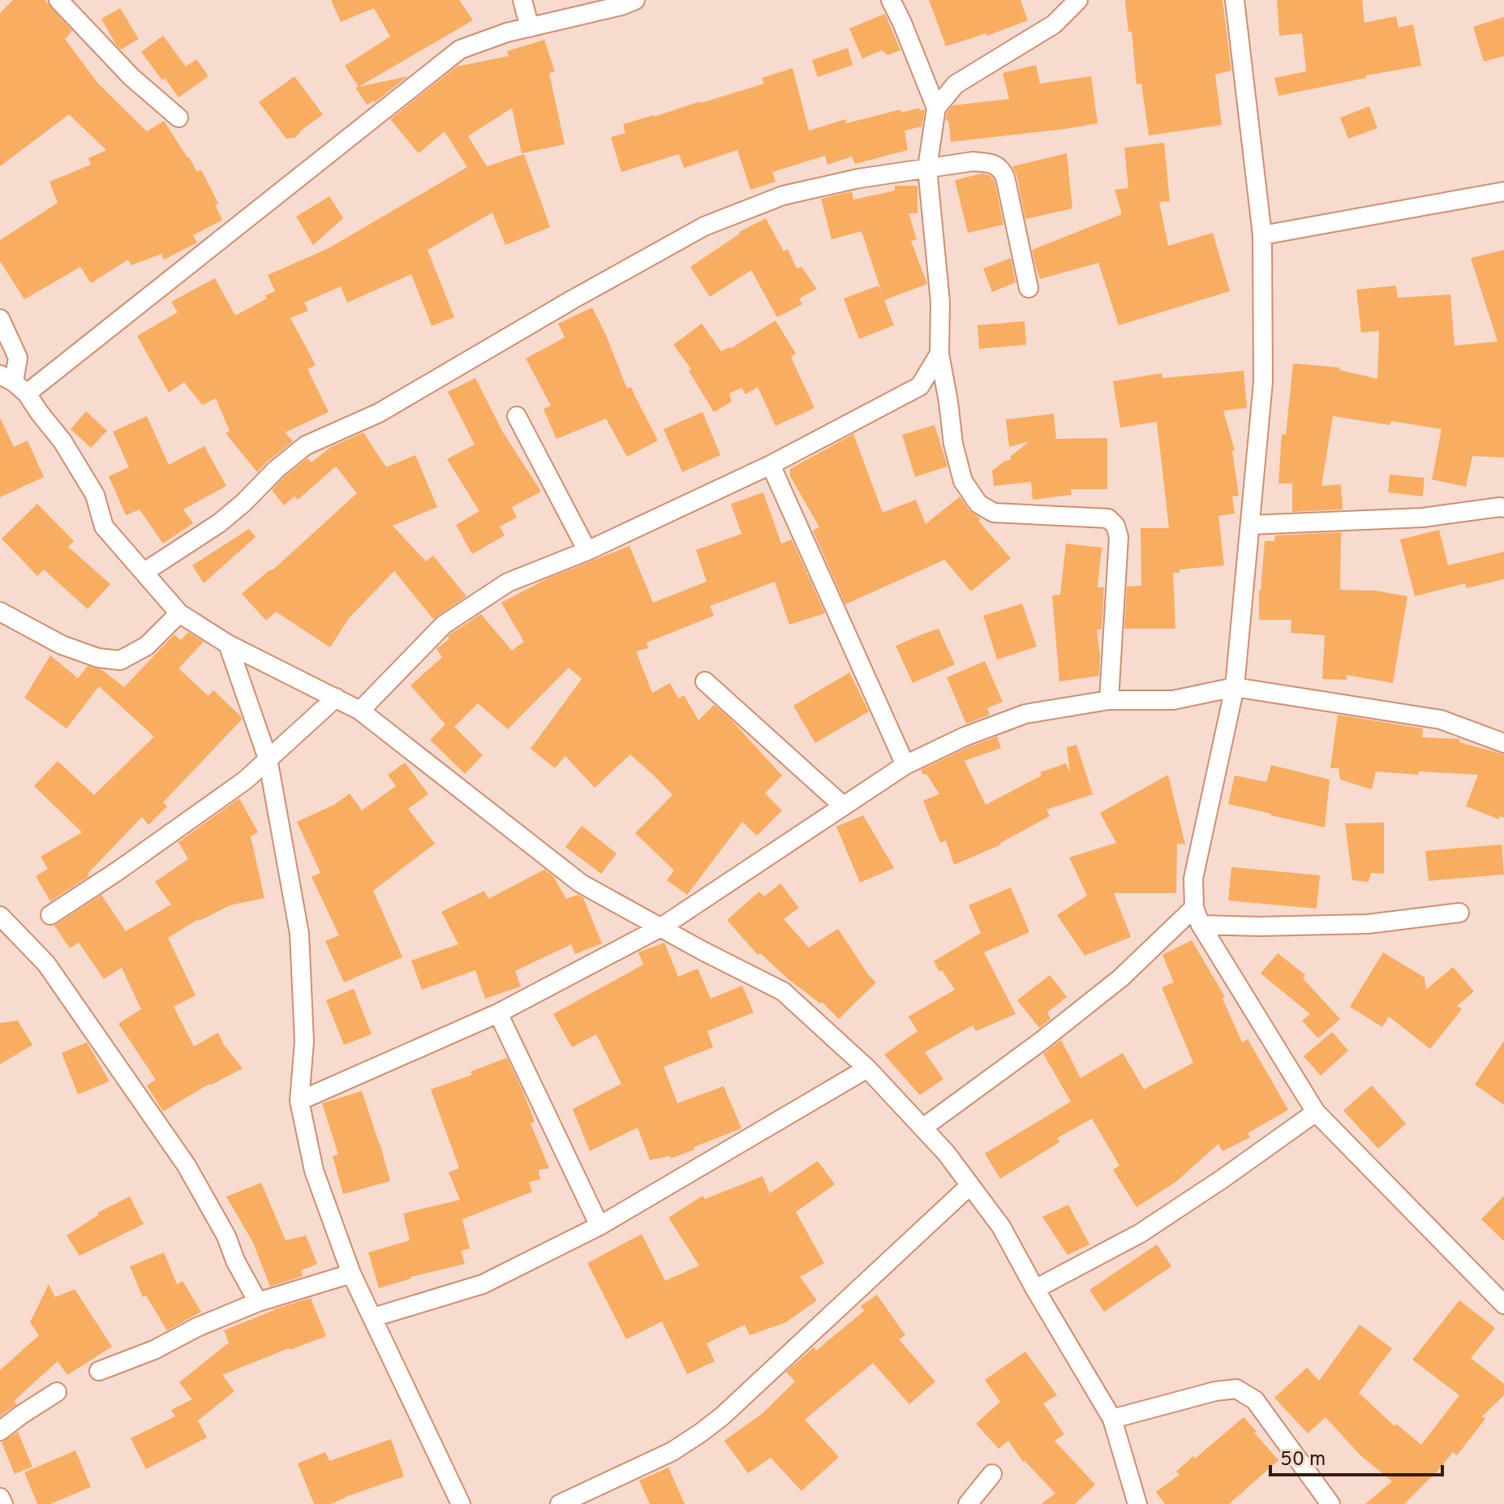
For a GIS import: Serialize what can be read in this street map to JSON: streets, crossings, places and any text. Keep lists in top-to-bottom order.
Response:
{
  "scale_bar": "50 m"
}
